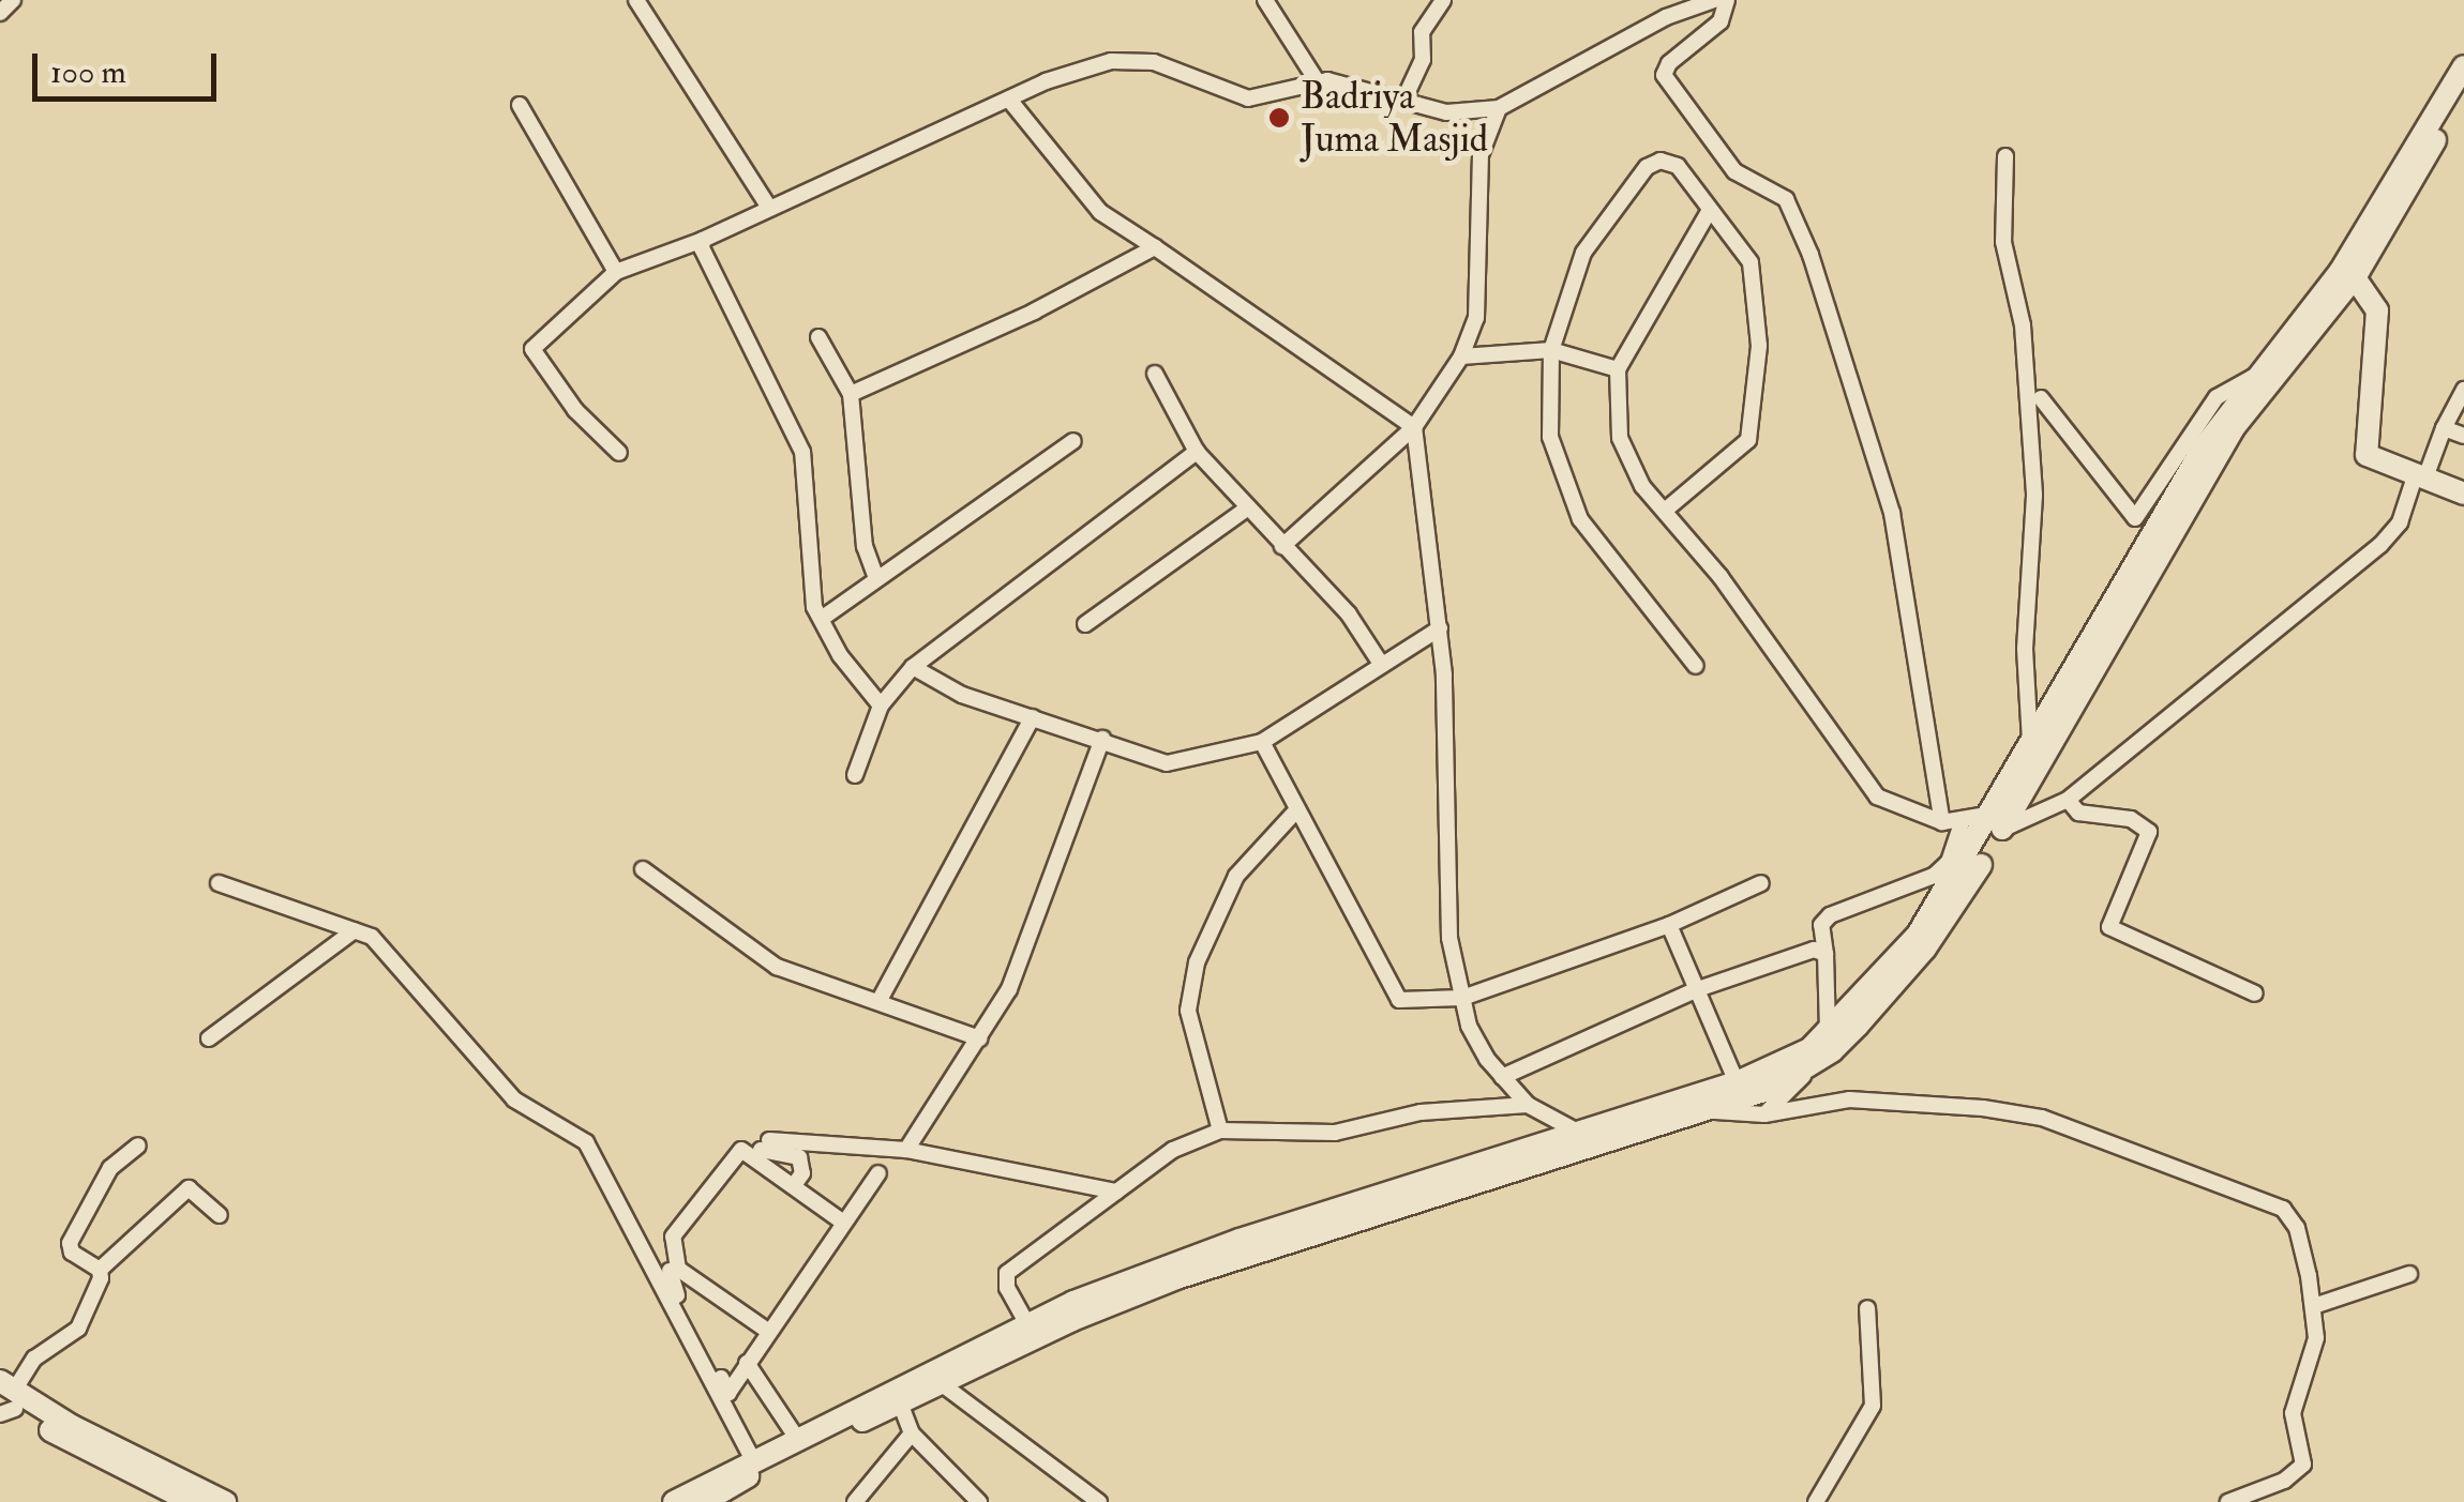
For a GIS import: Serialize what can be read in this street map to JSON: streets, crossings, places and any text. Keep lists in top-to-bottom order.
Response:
{
  "places": ["Badriya Juma Masjid"],
  "scale_bar": "100 m"
}
